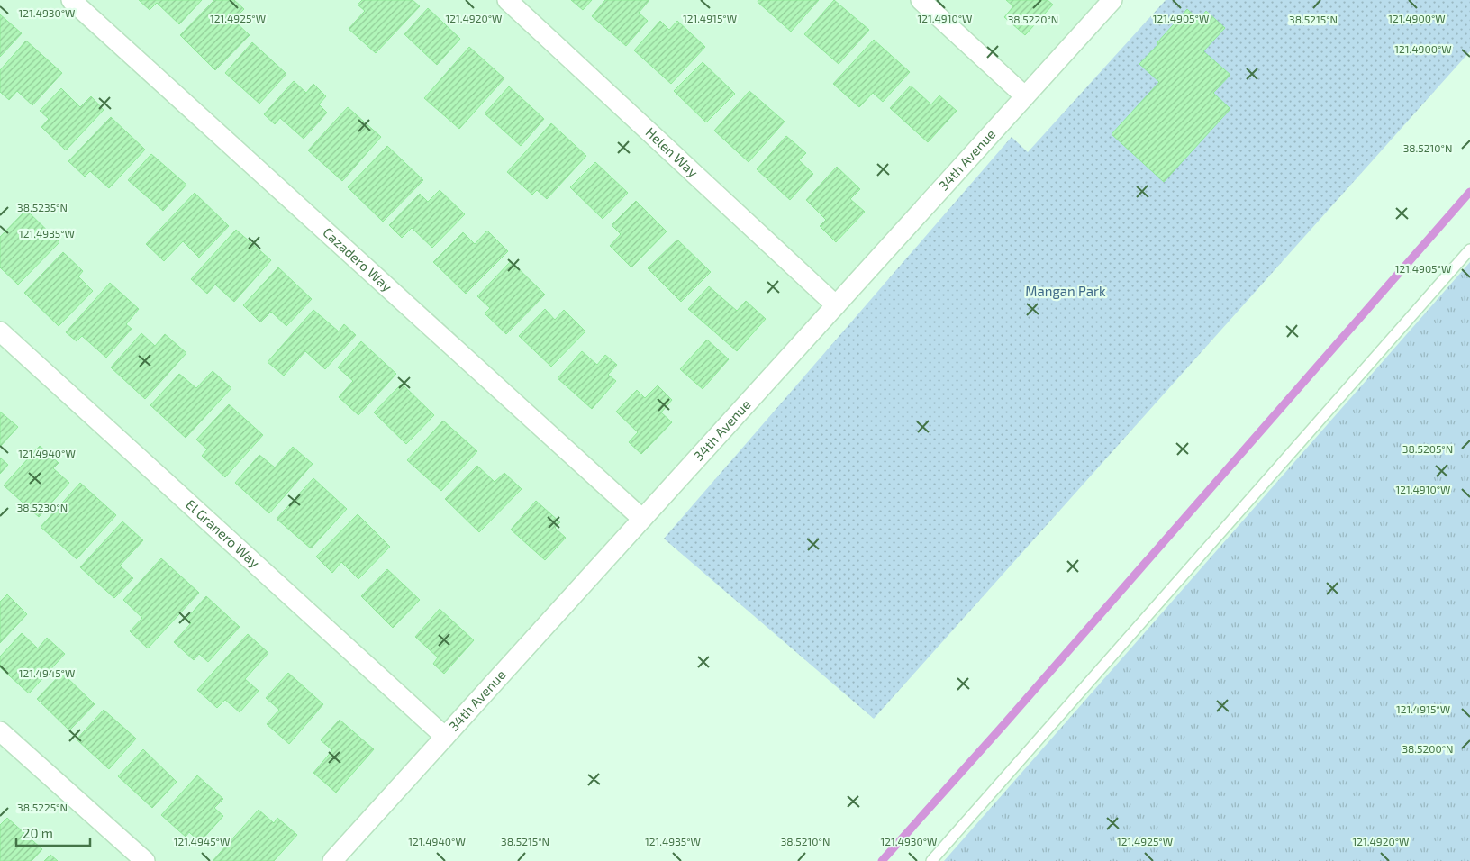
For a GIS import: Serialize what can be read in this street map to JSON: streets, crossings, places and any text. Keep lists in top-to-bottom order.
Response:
{
  "streets": {
    "street": [
      "Helen Way",
      "34th Avenue",
      "Cazadero Way",
      "El Granero Way"
    ]
  },
  "crossings": [
    ["Helen Way", "34th Avenue"],
    ["34th Avenue", "Cazadero Way"],
    ["34th Avenue", "El Granero Way"]
  ],
  "parks": ["Mangan Park"],
  "scale_bar": "20 m",
  "coordinates": [
    "121.4930°W",
    "121.4925°W",
    "121.4920°W",
    "121.4915°W",
    "121.4910°W",
    "121.4905°W",
    "121.4900°W",
    "38.5220°N",
    "38.5215°N",
    "38.5210°N",
    "38.5235°N",
    "121.4935°W",
    "38.5205°N",
    "121.4940°W",
    "38.5230°N",
    "121.4945°W",
    "38.5200°N",
    "38.5225°N"
  ]
}
